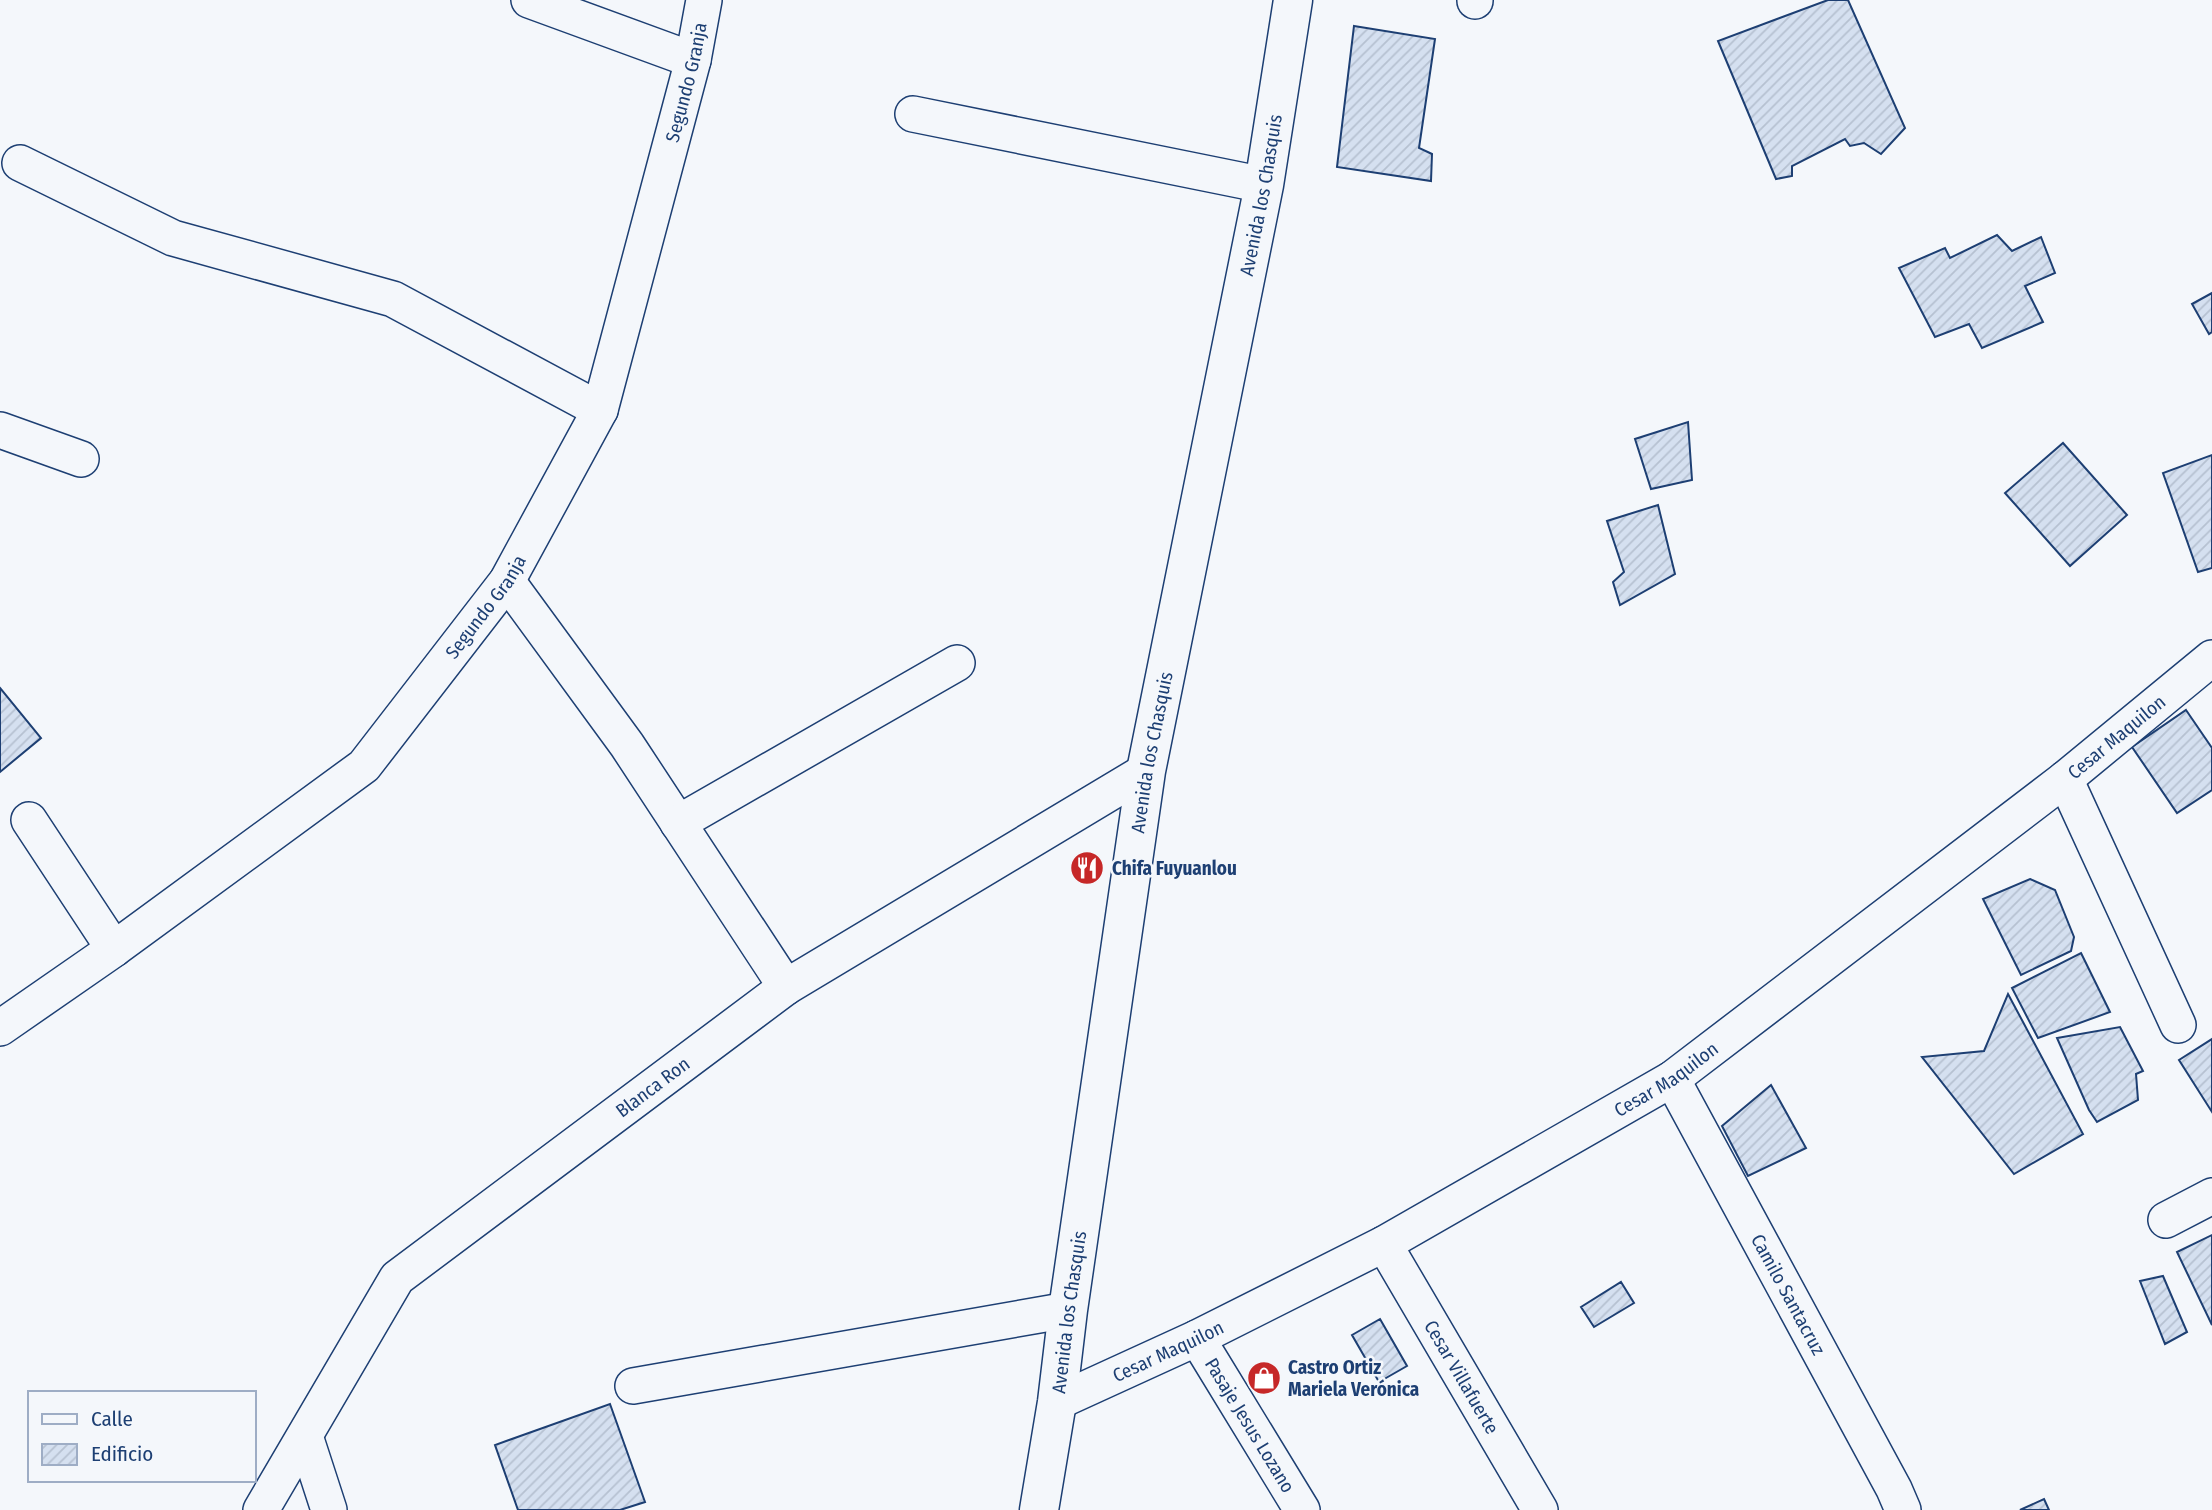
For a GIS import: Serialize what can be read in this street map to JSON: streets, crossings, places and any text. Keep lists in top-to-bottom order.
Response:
{
  "streets": {
    "street": [
      "Segundo Granja",
      "Avenida los Chasquis",
      "Cesar Maquilon",
      "Blanca Ron",
      "Camilo Santacruz",
      "Cesar Villafuerte",
      "Pasaje Jesus Lozano"
    ]
  },
  "crossings": [
    ["Avenida los Chasquis", "Cesar Maquilon"],
    ["Avenida los Chasquis", "Blanca Ron"],
    ["Cesar Maquilon", "Camilo Santacruz"],
    ["Cesar Maquilon", "Cesar Villafuerte"],
    ["Cesar Maquilon", "Pasaje Jesus Lozano"]
  ],
  "places": {
    "restaurant": ["Chifa Fuyuanlou"],
    "shop": ["Castro Ortiz Mariela Verónica"]
  },
  "legend": ["Calle", "Edificio"]
}
